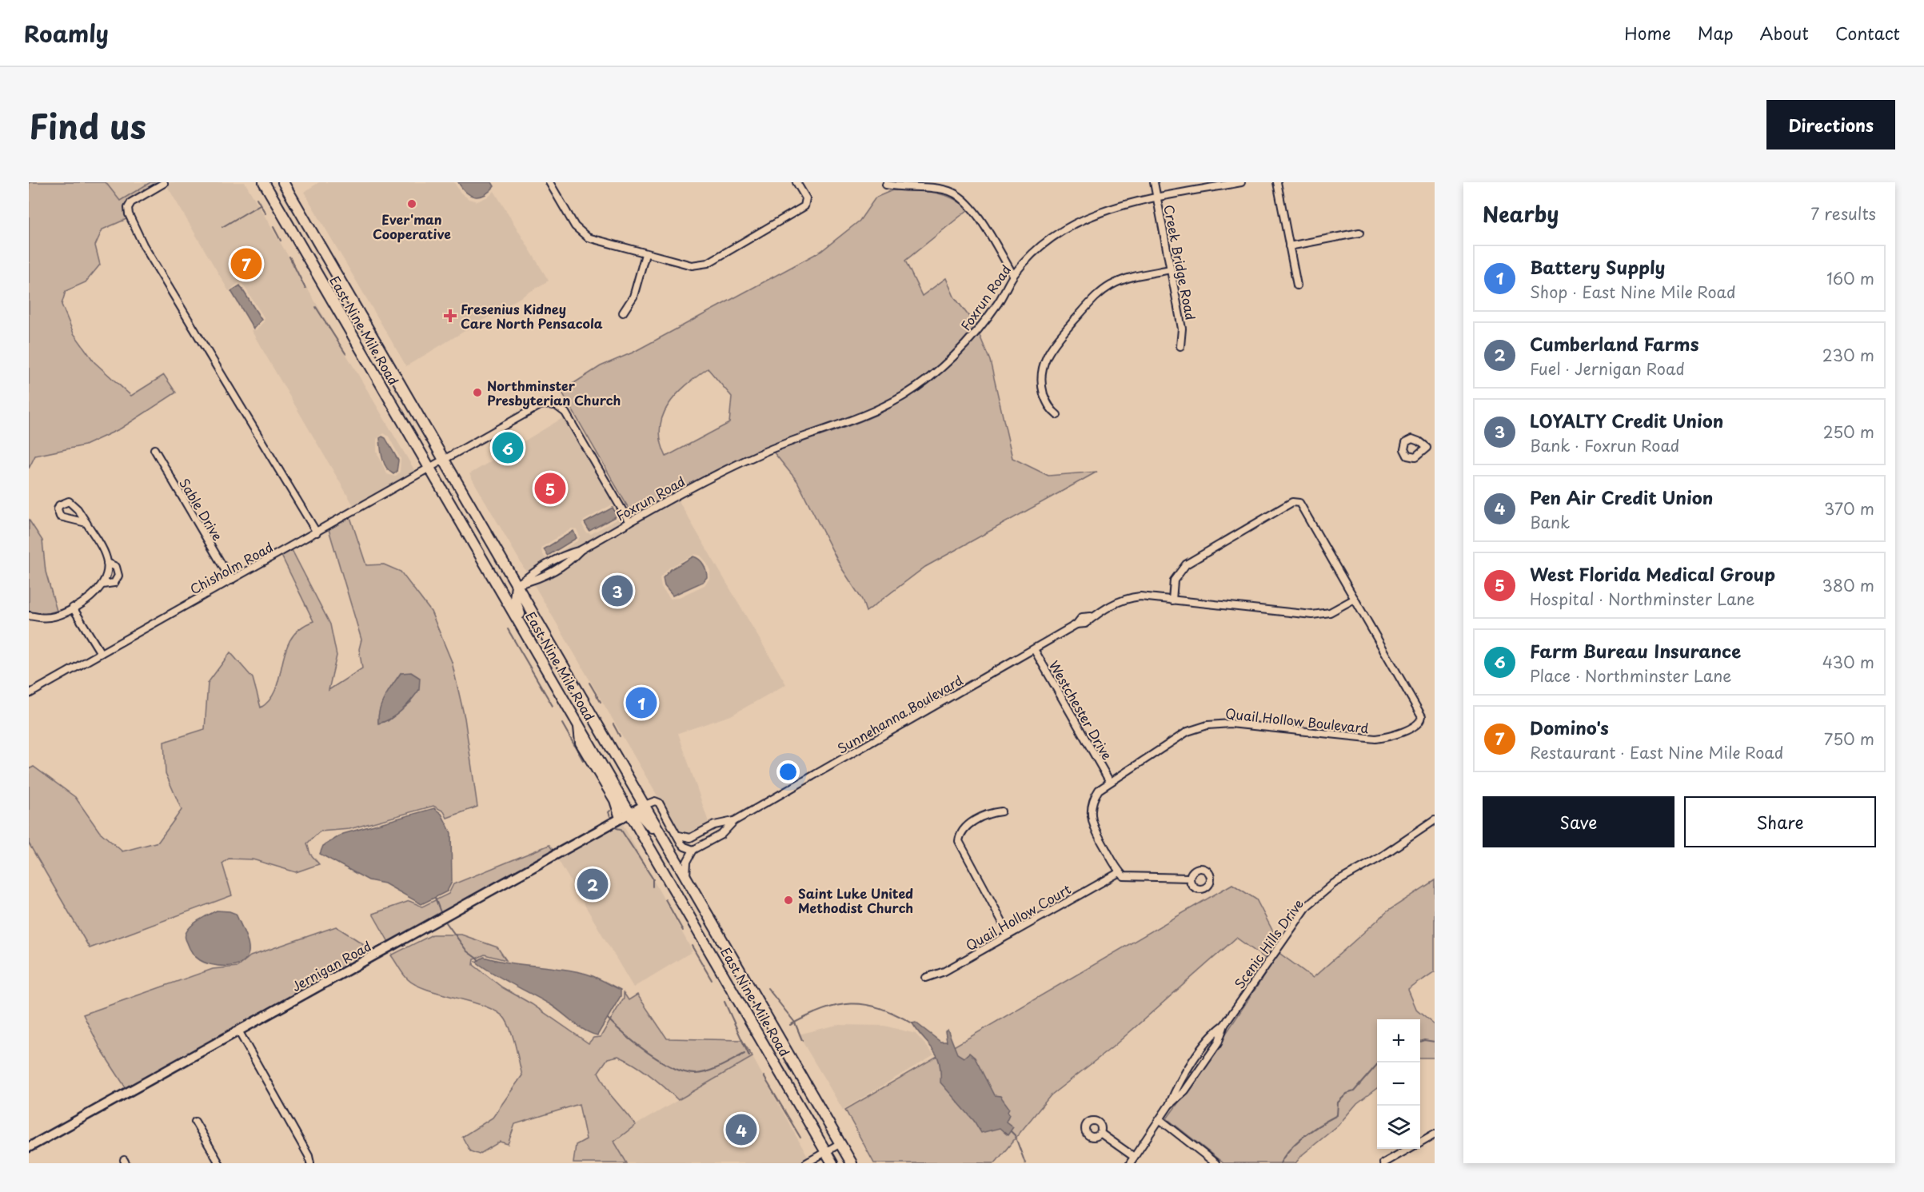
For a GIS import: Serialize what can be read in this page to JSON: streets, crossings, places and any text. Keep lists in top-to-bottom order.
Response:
{
  "streets": {
    "main road": ["East Nine Mile Road"],
    "street": [
      "Creek Bridge Road",
      "Foxrun Road",
      "Sable Drive",
      "Chisholm Road",
      "Westchester Drive",
      "Sunnehanna Boulevard",
      "Quail Hollow Boulevard",
      "Quail Hollow Court",
      "Scenic Hills Drive",
      "Jernigan Road"
    ]
  },
  "crossings": [
    ["Creek Bridge Road", "Foxrun Road"],
    ["Foxrun Road", "East Nine Mile Road"],
    ["Foxrun Road", "Chisholm Road"],
    ["East Nine Mile Road", "Chisholm Road"],
    ["East Nine Mile Road", "Jernigan Road"],
    ["Sable Drive", "Chisholm Road"],
    ["Westchester Drive", "Sunnehanna Boulevard"],
    ["Westchester Drive", "Quail Hollow Boulevard"],
    ["Sunnehanna Boulevard", "Quail Hollow Boulevard"],
    ["Quail Hollow Boulevard", "Quail Hollow Court"]
  ],
  "places": {
    "other": ["Ever'man Cooperative", "Northminster Presbyterian Church", "Saint Luke United Methodist Church"],
    "health": ["Fresenius Kidney Care North Pensacola"]
  },
  "page": {
    "header": "Roamly",
    "nav": [
      "Home",
      "Map",
      "About",
      "Contact"
    ],
    "title": "Find us",
    "buttons": [
      "Directions",
      ["Save", "Share"]
    ],
    "heading": ["Nearby", "7 results"],
    "list": [
      {
        "mark": "1",
        "name": "Battery Supply",
        "note": "Shop · East Nine Mile Road",
        "value": "160 m"
      },
      {
        "mark": "2",
        "name": "Cumberland Farms",
        "note": "Fuel · Jernigan Road",
        "value": "230 m"
      },
      {
        "mark": "3",
        "name": "LOYALTY Credit Union",
        "note": "Bank · Foxrun Road",
        "value": "250 m"
      },
      {
        "mark": "4",
        "name": "Pen Air Credit Union",
        "note": "Bank",
        "value": "370 m"
      },
      {
        "mark": "5",
        "name": "West Florida Medical Group",
        "note": "Hospital · Northminster Lane",
        "value": "380 m"
      },
      {
        "mark": "6",
        "name": "Farm Bureau Insurance",
        "note": "Place · Northminster Lane",
        "value": "430 m"
      },
      {
        "mark": "7",
        "name": "Domino's",
        "note": "Restaurant · East Nine Mile Road",
        "value": "750 m"
      }
    ],
    "pins": [
      "7",
      "6",
      "5",
      "3",
      "1",
      "2",
      "4"
    ],
    "map_buttons": ["+", "−"]
  }
}
